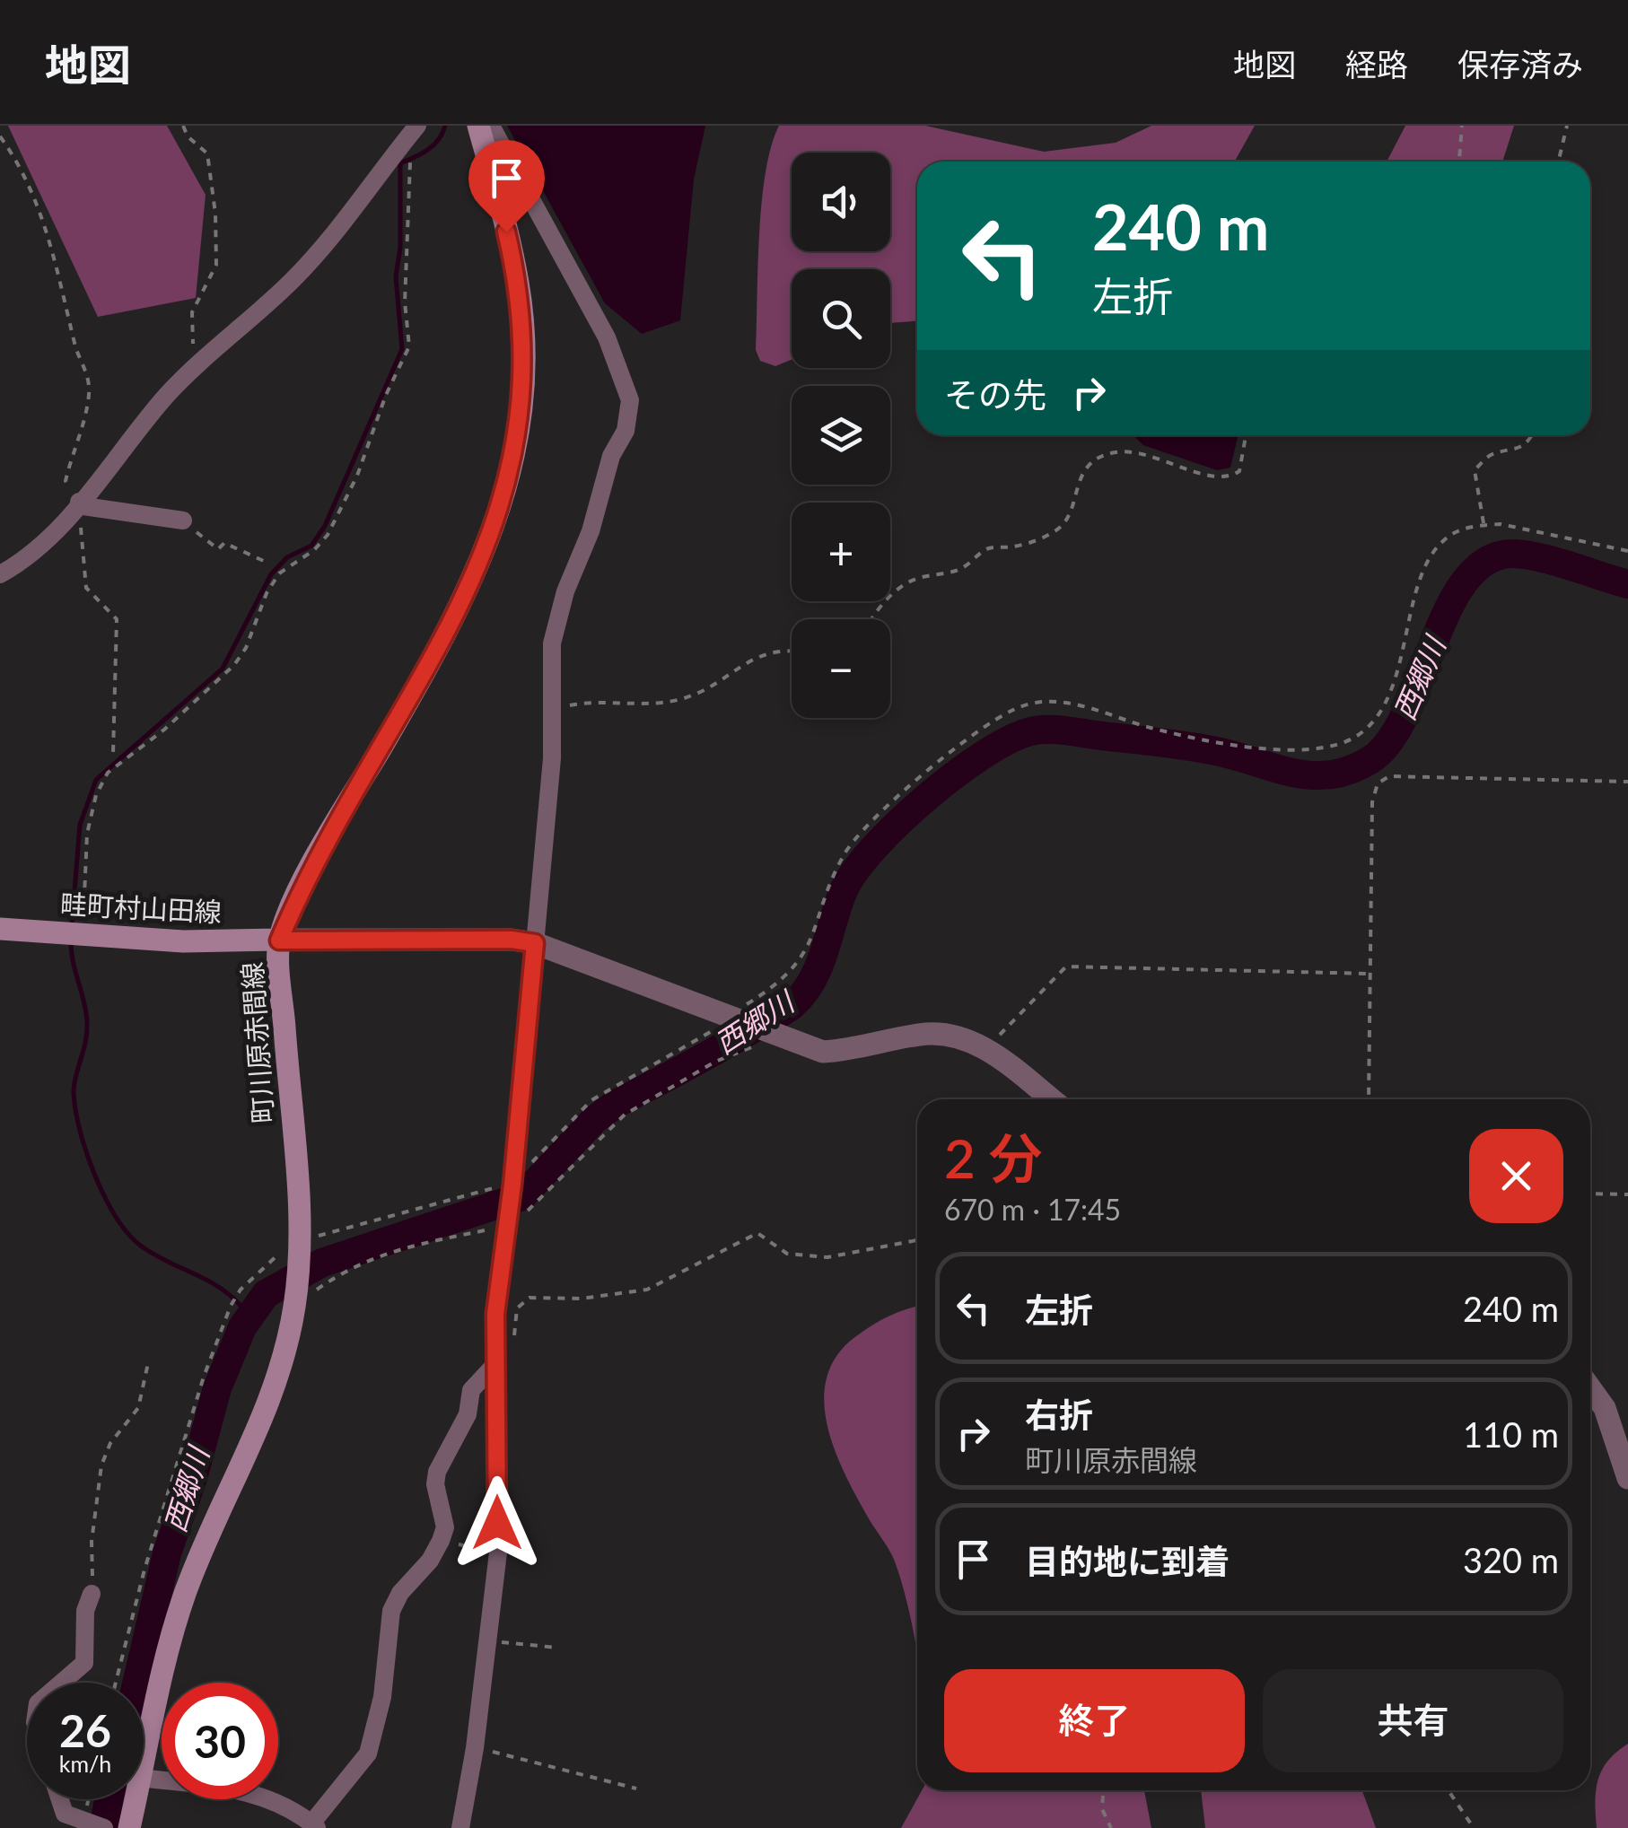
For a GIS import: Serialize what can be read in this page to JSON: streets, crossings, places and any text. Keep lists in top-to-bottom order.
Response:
{
  "streets": {
    "main road": ["畦町村山田線", "町川原赤間線"]
  },
  "crossings": [
    ["畦町村山田線", "町川原赤間線"]
  ],
  "water": ["西郷川"],
  "page": {
    "header": "地図",
    "nav": ["地図", "経路", "保存済み"],
    "map_buttons": ["+", "−"],
    "turn": ["240 m", "左折"],
    "then": "その先",
    "heading": ["2 分", "670 m · 17:45"],
    "list": [
      {
        "name": "左折",
        "value": "240 m"
      },
      {
        "name": "右折",
        "note": "町川原赤間線",
        "value": "110 m"
      },
      {
        "name": "目的地に到着",
        "value": "320 m"
      }
    ],
    "buttons": ["終了", "共有"],
    "speed": "26 km/h",
    "limit": "30"
  }
}
